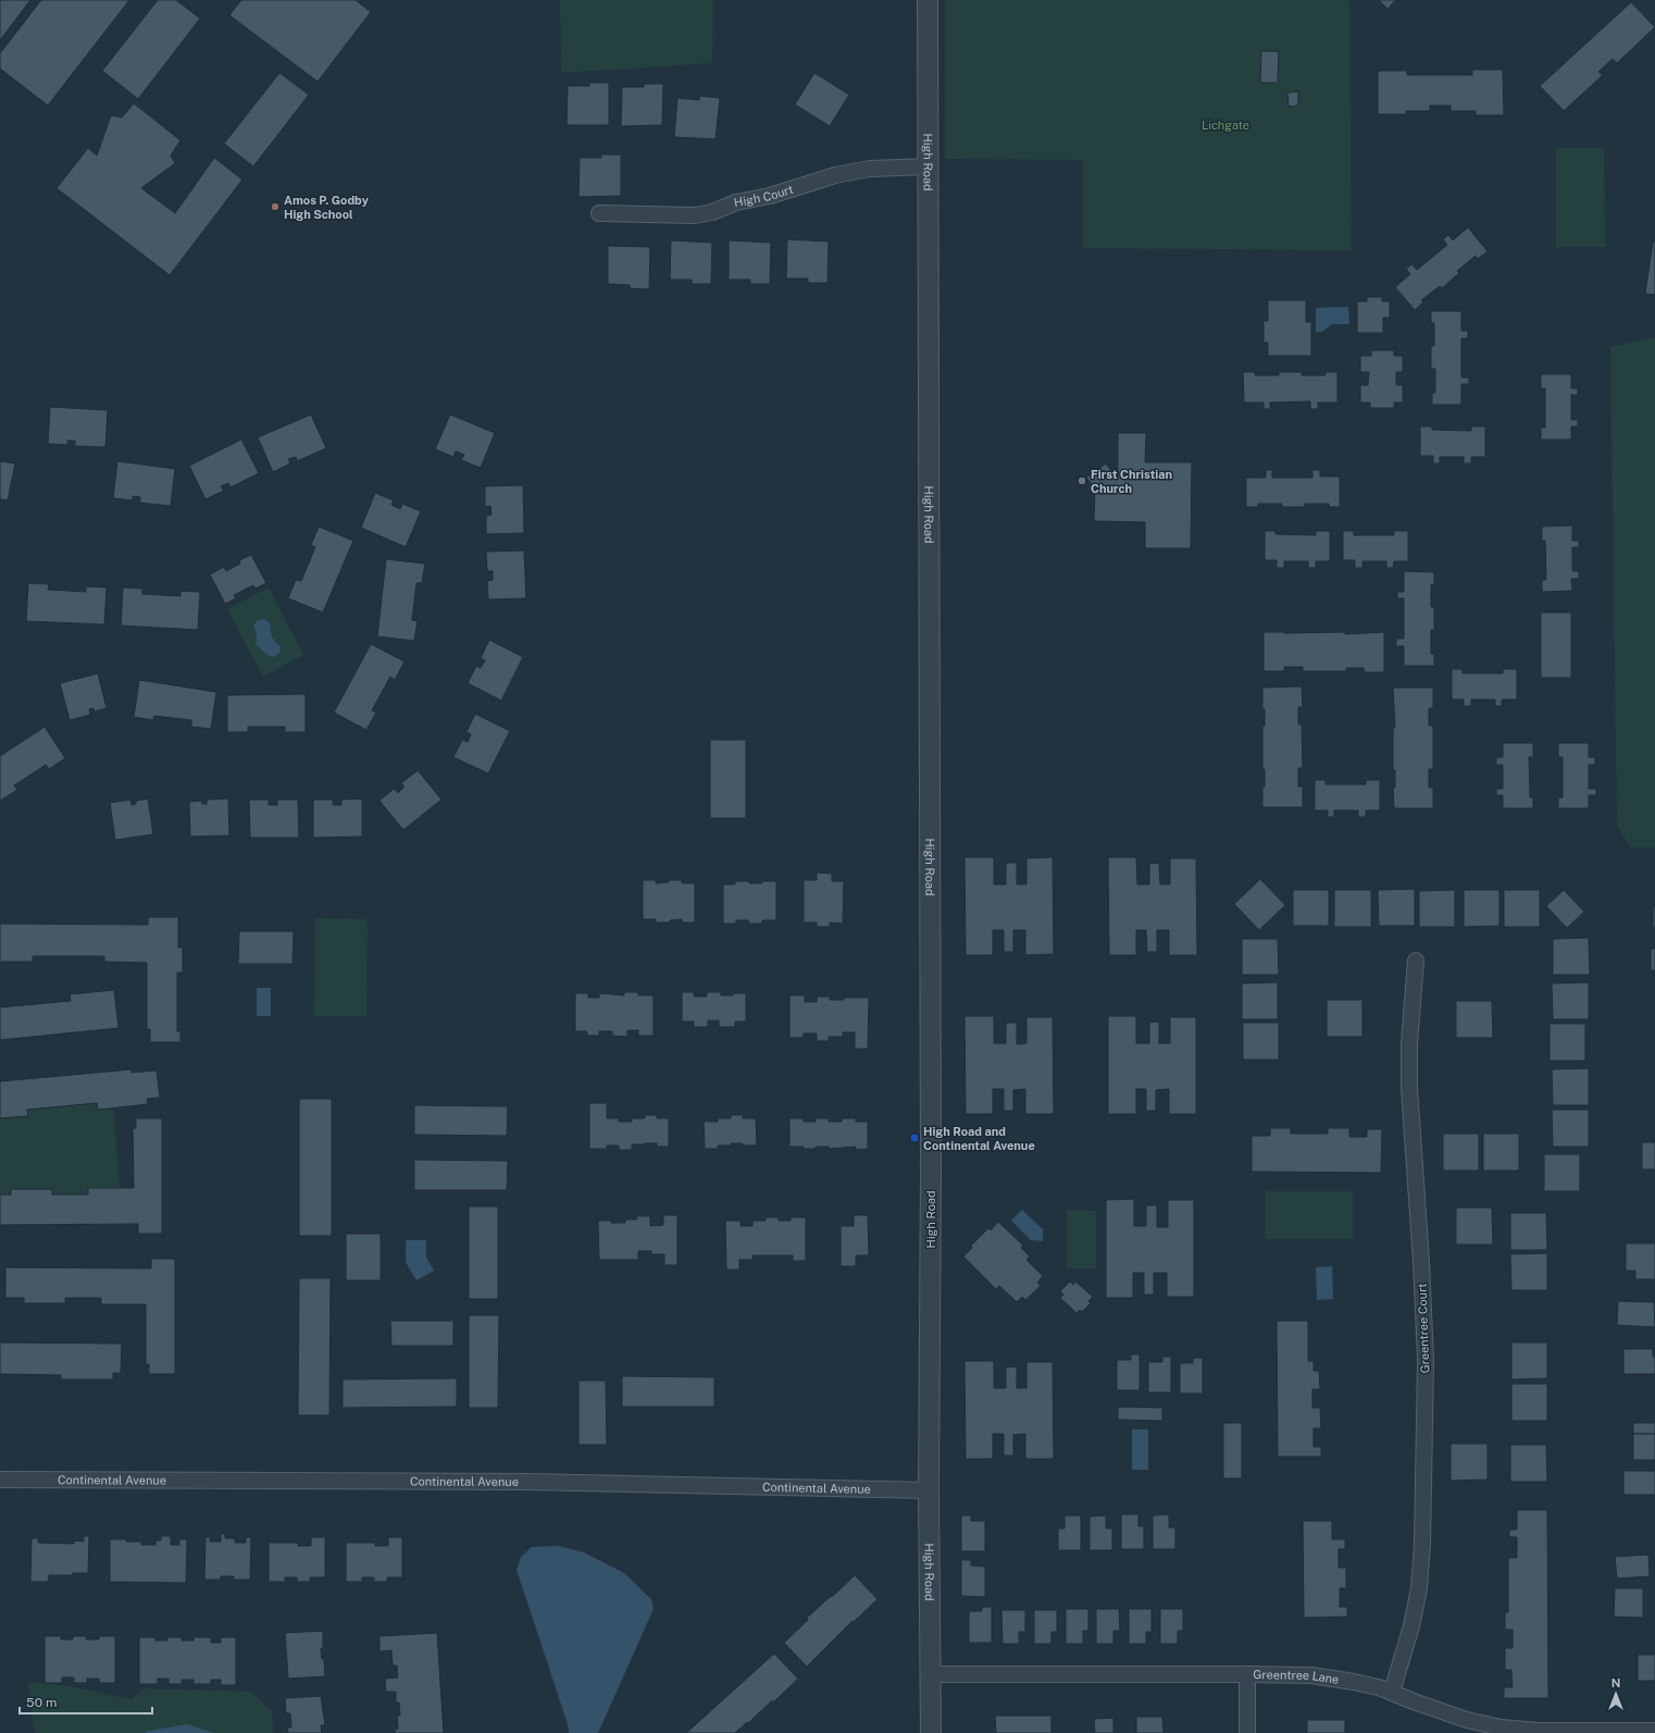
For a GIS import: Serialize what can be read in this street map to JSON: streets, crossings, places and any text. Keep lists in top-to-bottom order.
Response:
{
  "streets": {
    "street": [
      "High Road",
      "High Court",
      "Greentree Court",
      "Continental Avenue",
      "Greentree Lane"
    ]
  },
  "crossings": [
    ["High Road", "High Court"],
    ["High Road", "Continental Avenue"],
    ["High Road", "Greentree Lane"],
    ["Greentree Court", "Greentree Lane"]
  ],
  "parks": ["Lichgate"],
  "places": {
    "other": ["Amos P. Godby High School", "First Christian Church"],
    "transit": ["High Road and Continental Avenue"]
  },
  "scale_bar": "50 m",
  "north": "top"
}
